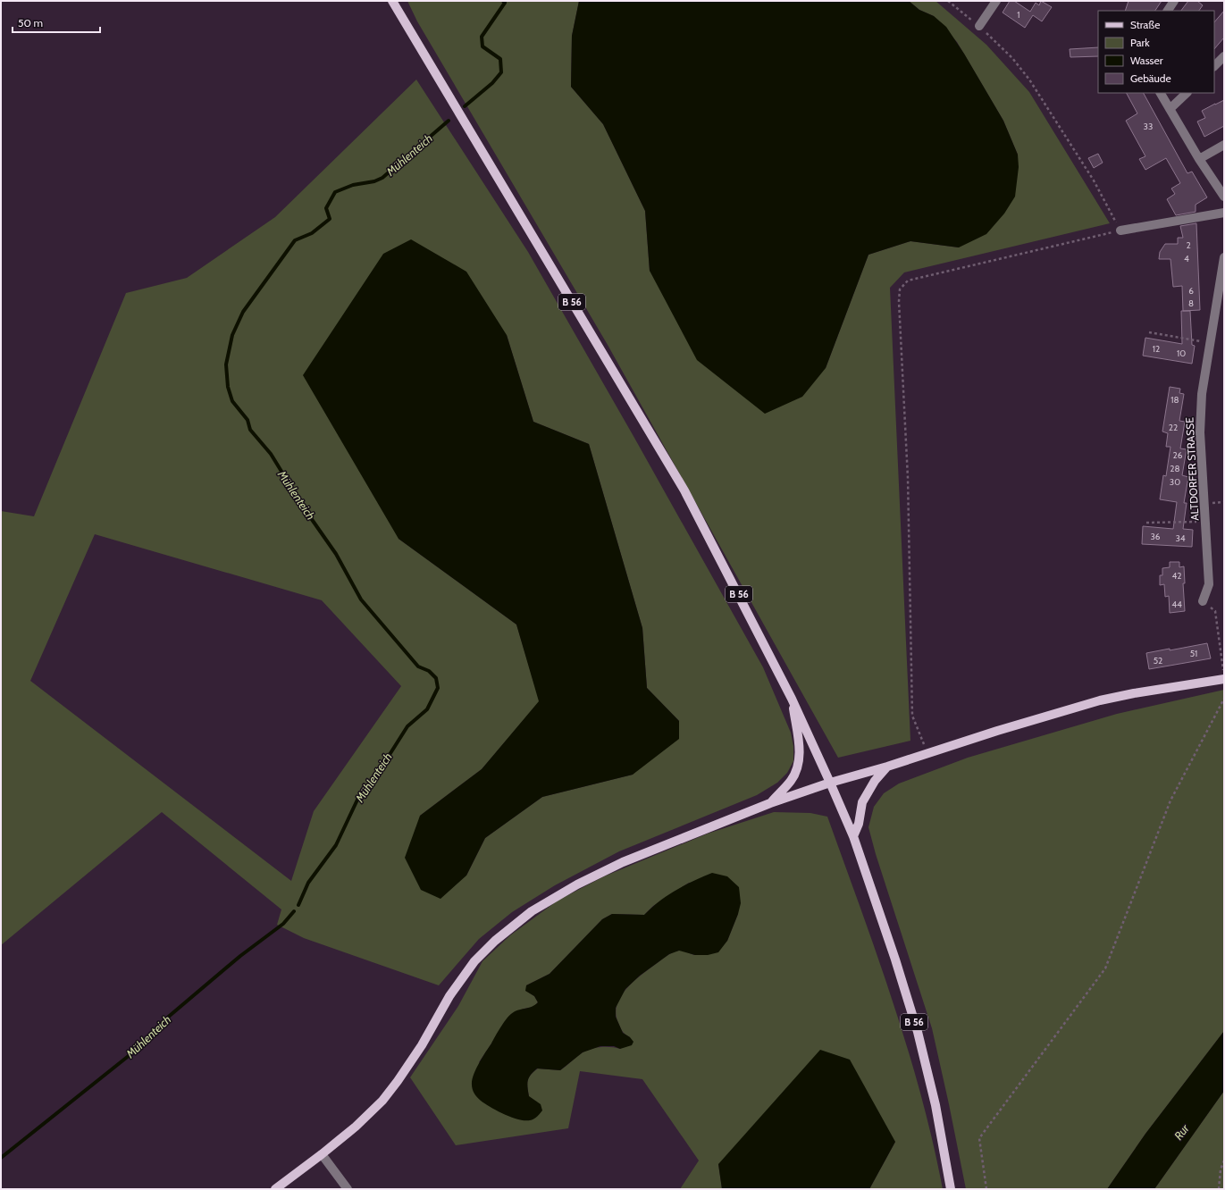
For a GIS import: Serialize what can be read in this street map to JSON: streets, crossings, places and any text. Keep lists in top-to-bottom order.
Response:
{
  "streets": {
    "main road": ["B 56"],
    "street": ["ALTDORFER STRASSE"]
  },
  "water": ["Mühlenteich", "Rur"],
  "house_numbers": [
    "1",
    "33",
    "2",
    "4",
    "6",
    "8",
    "12",
    "10",
    "18",
    "22",
    "26",
    "28",
    "30",
    "36",
    "34",
    "42",
    "44",
    "51",
    "52"
  ],
  "legend": [
    "Straße",
    "Park",
    "Wasser",
    "Gebäude"
  ],
  "scale_bar": "50 m"
}
